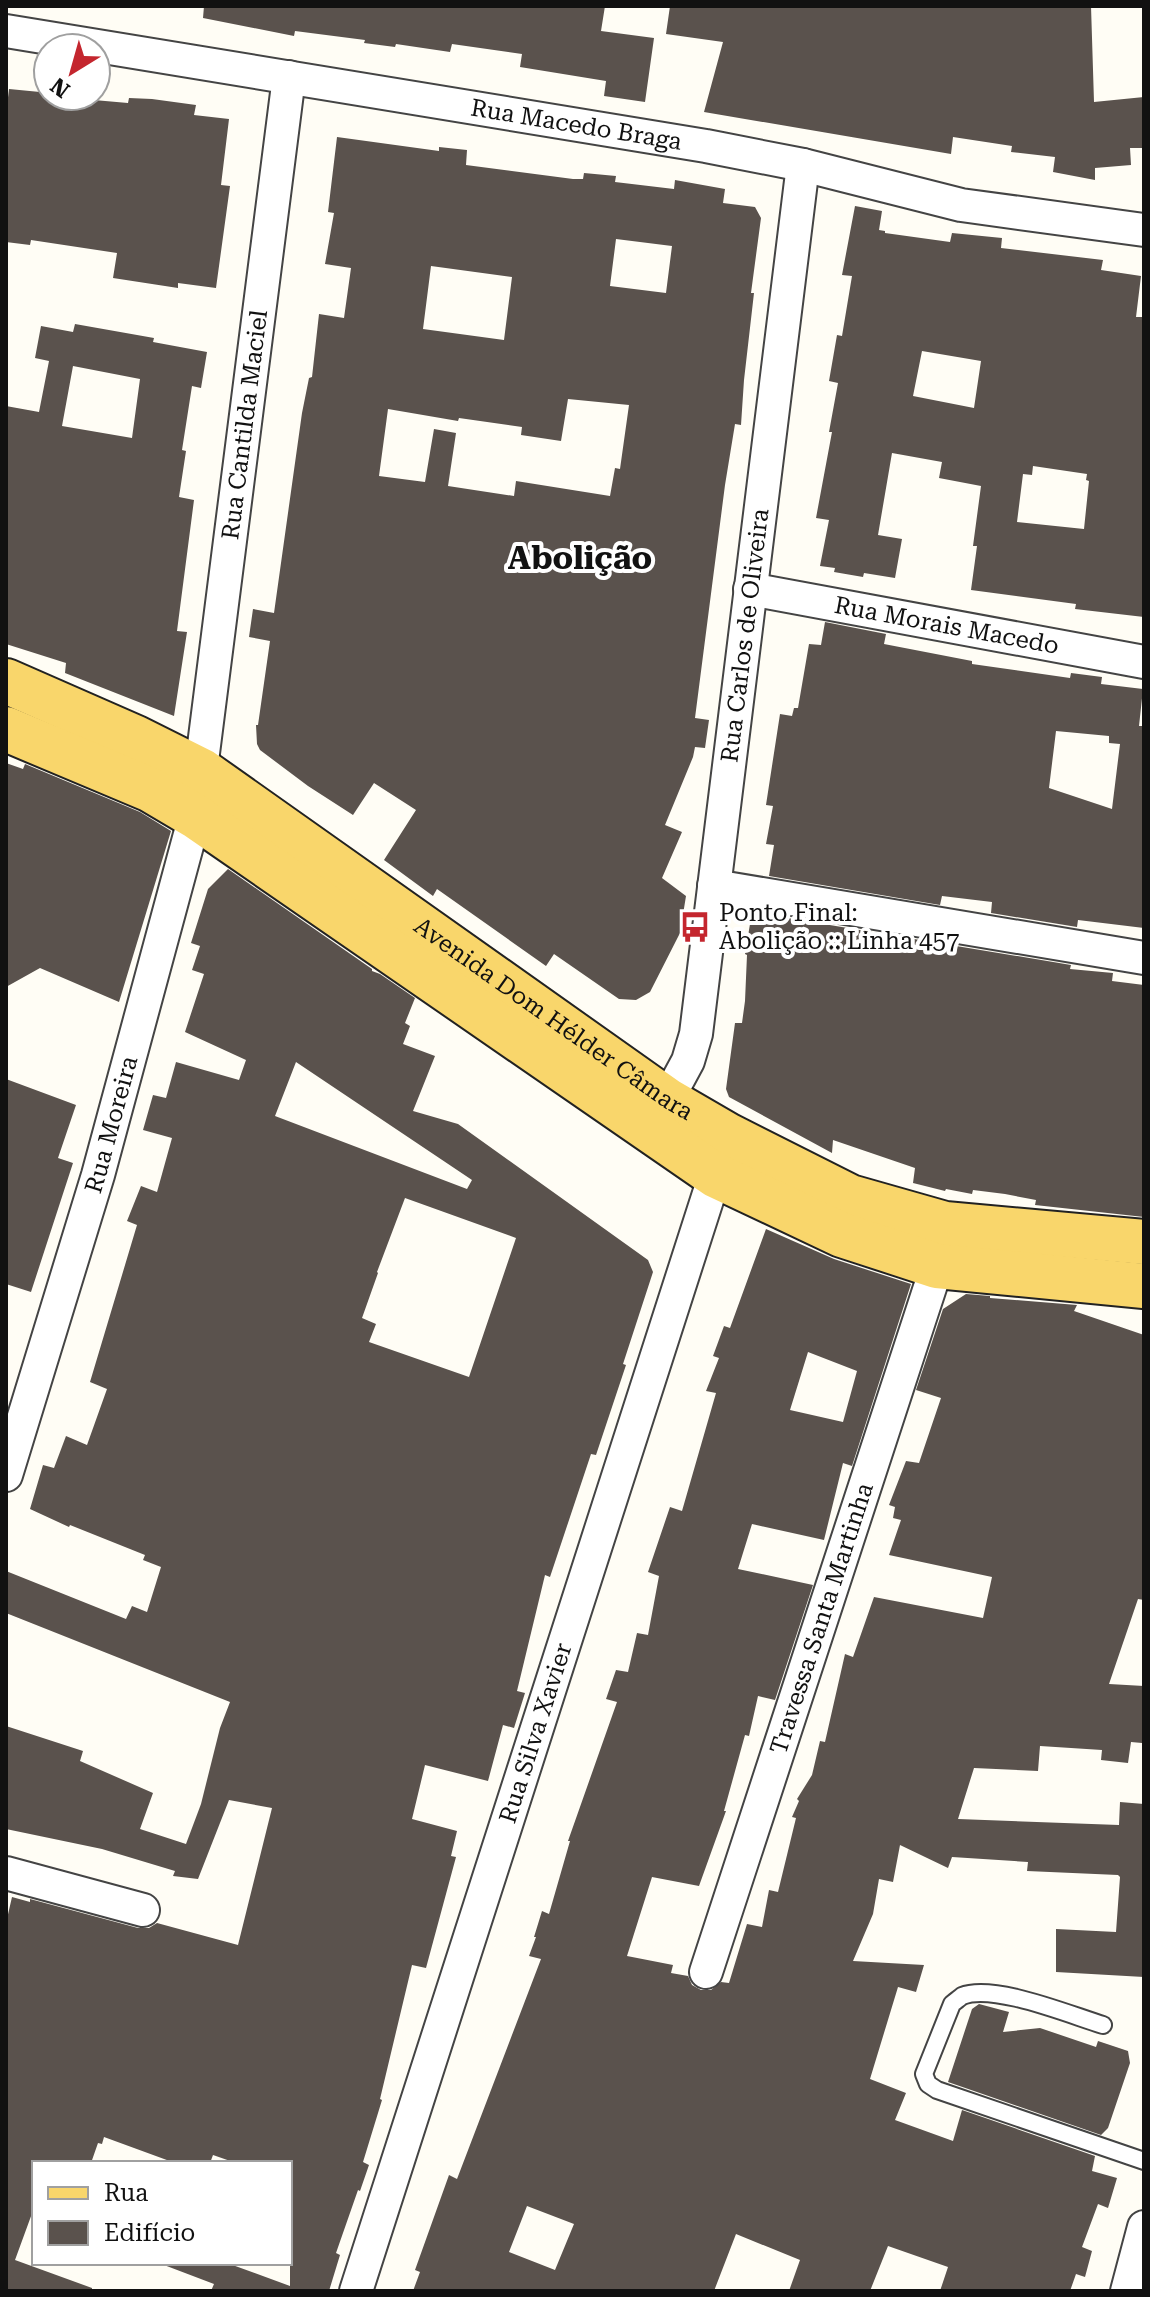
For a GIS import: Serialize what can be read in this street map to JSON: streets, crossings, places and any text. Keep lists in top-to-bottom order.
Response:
{
  "streets": {
    "main road": ["Avenida Dom Hélder Câmara"],
    "street": [
      "Rua Macedo Braga",
      "Rua Cantilda Maciel",
      "Rua Morais Macedo",
      "Rua Carlos de Oliveira",
      "Rua Moreira",
      "Travessa Santa Martinha",
      "Rua Silva Xavier"
    ]
  },
  "crossings": [
    ["Rua Macedo Braga", "Rua Cantilda Maciel"],
    ["Rua Macedo Braga", "Rua Carlos de Oliveira"],
    ["Rua Cantilda Maciel", "Avenida Dom Hélder Câmara"],
    ["Rua Cantilda Maciel", "Rua Moreira"],
    ["Rua Morais Macedo", "Rua Carlos de Oliveira"],
    ["Rua Carlos de Oliveira", "Avenida Dom Hélder Câmara"],
    ["Avenida Dom Hélder Câmara", "Rua Moreira"],
    ["Avenida Dom Hélder Câmara", "Travessa Santa Martinha"],
    ["Avenida Dom Hélder Câmara", "Rua Silva Xavier"]
  ],
  "districts": ["Abolição"],
  "places": {
    "bus stop": ["Ponto Final: Abolição :: Linha 457"]
  },
  "legend": ["Rua", "Edifício"],
  "north": "bottom left"
}
